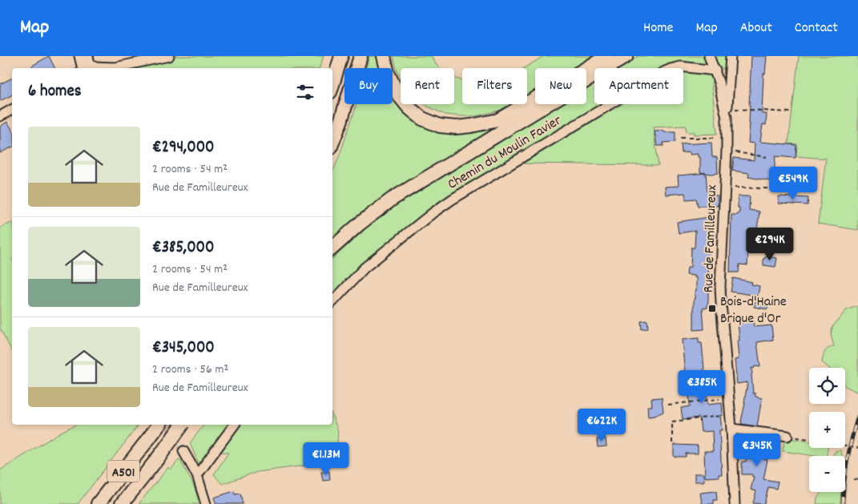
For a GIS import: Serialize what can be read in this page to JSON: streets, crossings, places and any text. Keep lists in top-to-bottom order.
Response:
{
  "streets": {
    "highway": ["A501"],
    "street": ["Chemin du Moulin Favier", "Rue de Familleureux"]
  },
  "crossings": [
    ["Chemin du Moulin Favier", "Rue de Familleureux"]
  ],
  "places": {
    "transit": ["Bois-d'Haine Brique d'Or"]
  },
  "page": {
    "header": "Map",
    "nav": [
      "Home",
      "Map",
      "About",
      "Contact"
    ],
    "chip": [
      "Buy",
      "Rent",
      "Filters",
      "New",
      "Apartment"
    ],
    "heading": "6 homes",
    "list": [
      {
        "name": "€294,000",
        "note": "2 rooms · 54 m² · Rue de Familleureux"
      },
      {
        "name": "€385,000",
        "note": "2 rooms · 54 m² · Rue de Familleureux"
      },
      {
        "name": "€345,000",
        "note": "2 rooms · 56 m² · Rue de Familleureux"
      }
    ],
    "price": [
      "€549K",
      "€294K",
      "€385K",
      "€622K",
      "€345K",
      "€1.13M"
    ],
    "map_buttons": ["+", "−"]
  }
}
